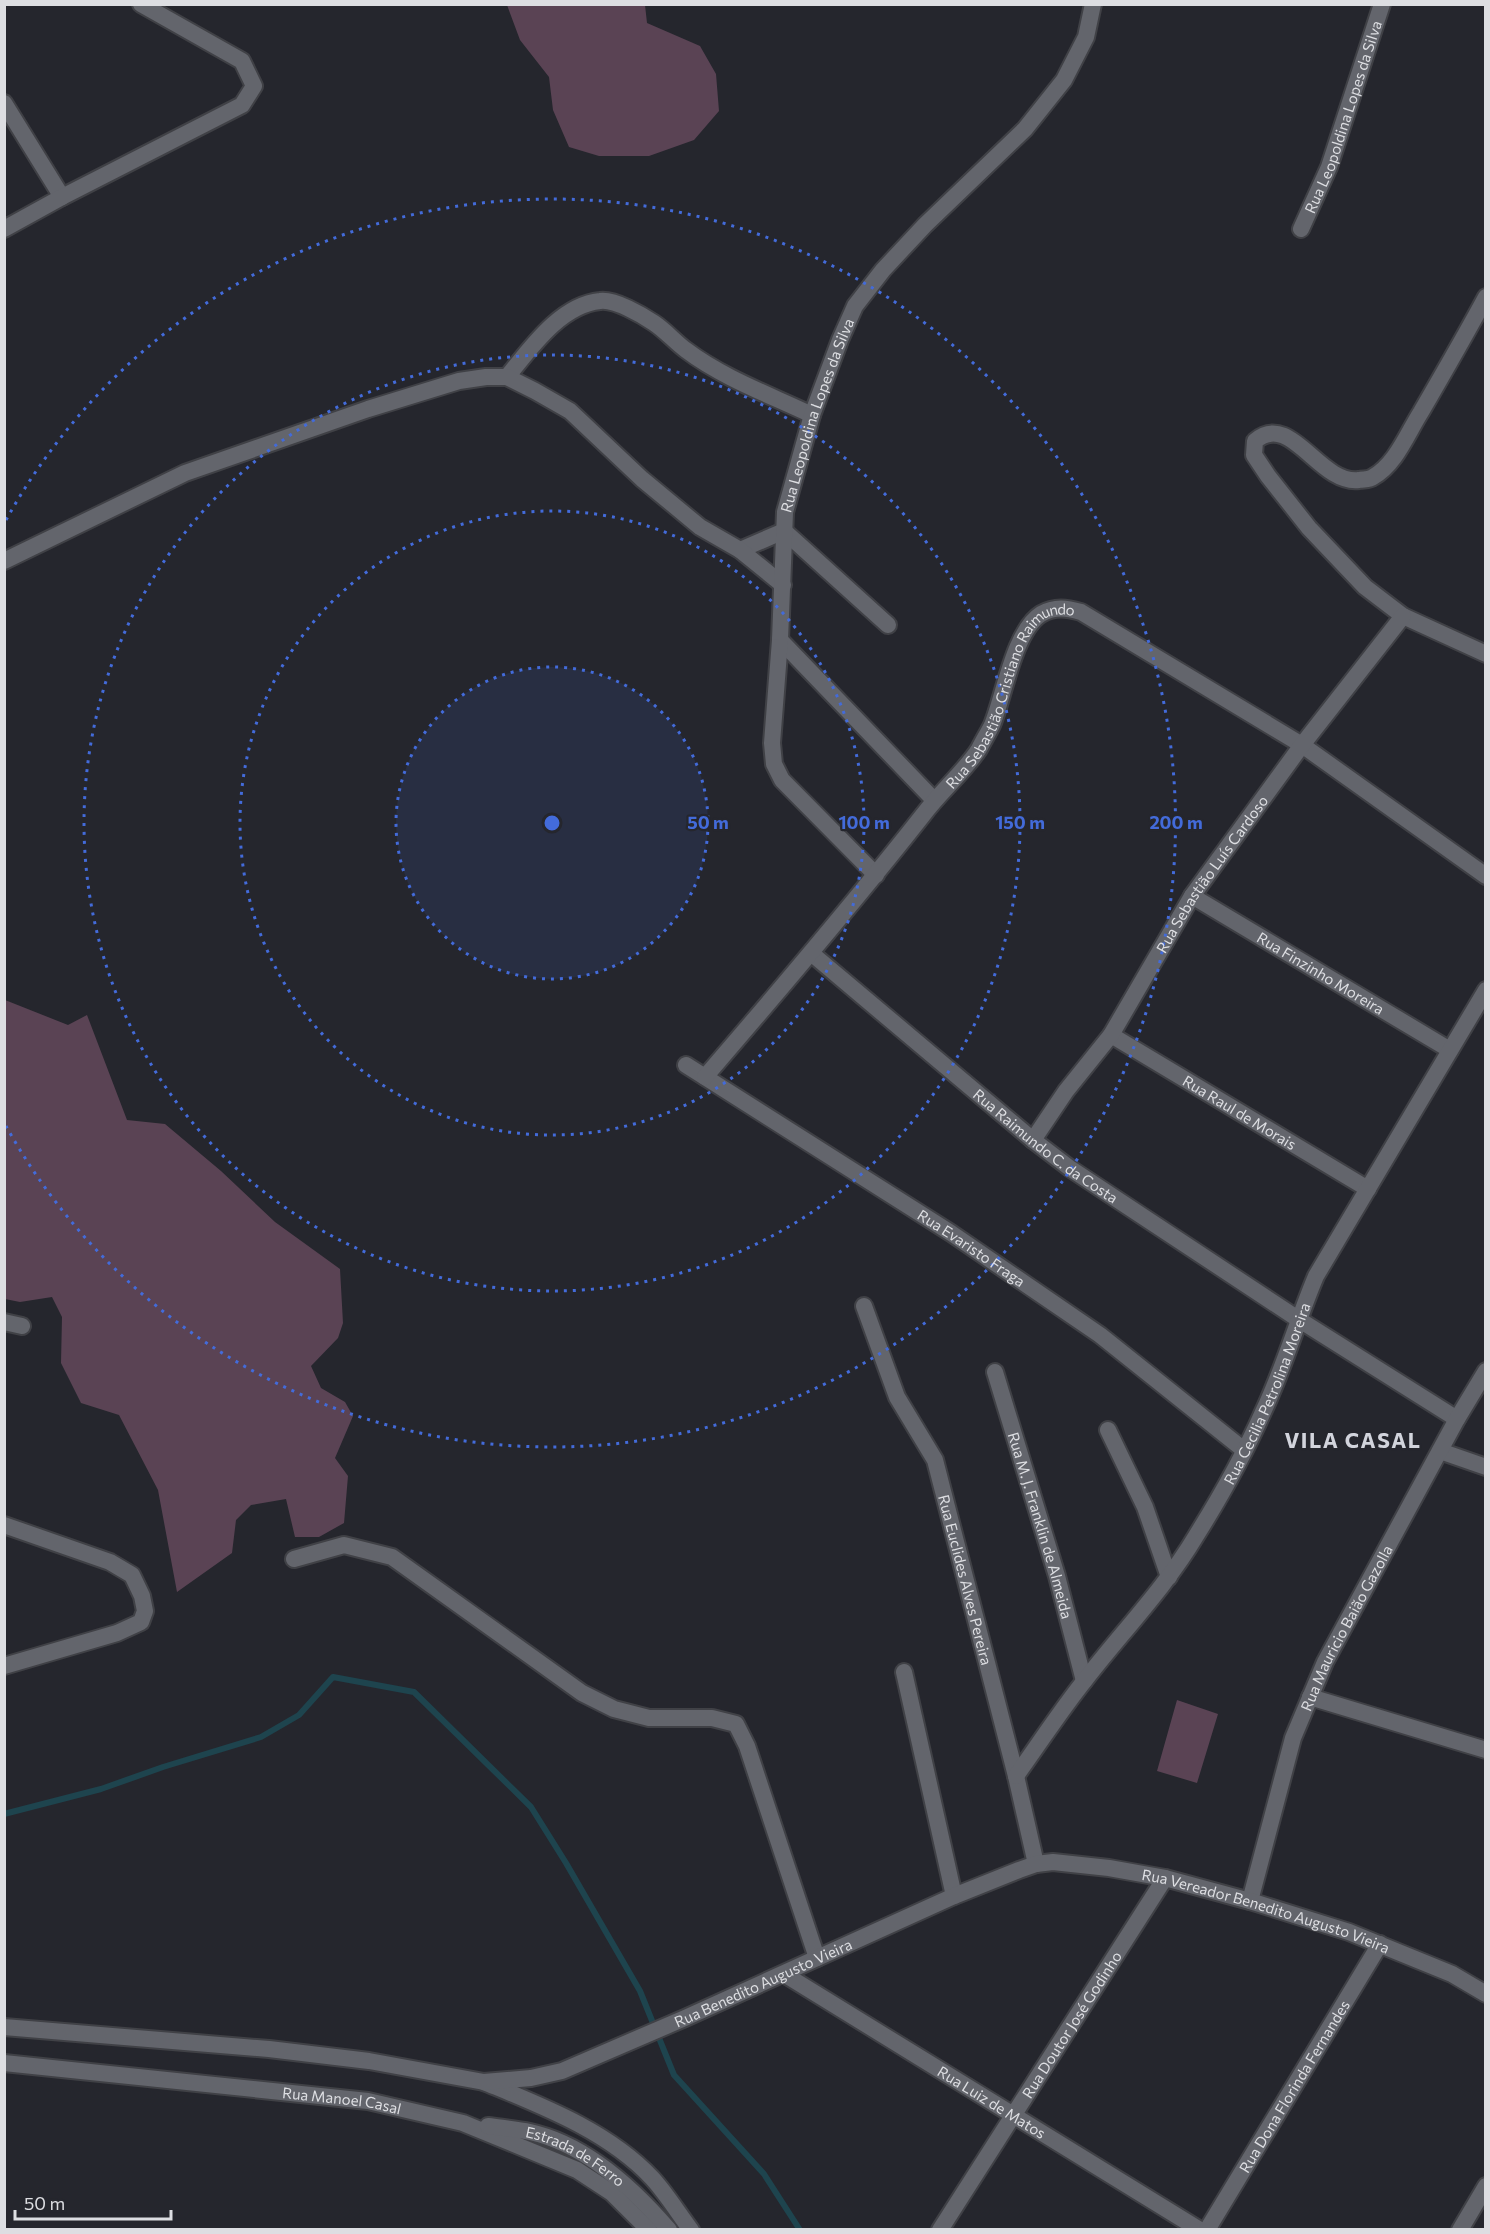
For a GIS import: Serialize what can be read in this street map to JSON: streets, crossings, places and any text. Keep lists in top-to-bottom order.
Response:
{
  "streets": {
    "street": [
      "Rua Leopoldina Lopes da Silva",
      "Rua Sebastião Cristiano Raimundo",
      "Rua Sebastião Luís Cardoso",
      "Rua Finzinho Moreira",
      "Rua Raul de Morais",
      "Rua Raimundo C. da Costa",
      "Rua Evaristo Fraga",
      "Rua Cecilia Petrolina Moreira",
      "Rua M. J. Franklin de Almeida",
      "Rua Euclides Alves Pereira",
      "Rua Mauricio Baião Gazolla",
      "Rua Vereador Benedito Augusto Vieira",
      "Rua Benedito Augusto Vieira",
      "Rua Doutor José Godinho",
      "Rua Dona Florinda Fernandes",
      "Rua Manoel Casal",
      "Rua Luiz de Matos",
      "Estrada de Ferro"
    ]
  },
  "crossings": [
    ["Rua Leopoldina Lopes da Silva", "Rua Sebastião Cristiano Raimundo"],
    ["Rua Sebastião Cristiano Raimundo", "Rua Sebastião Luís Cardoso"],
    ["Rua Sebastião Cristiano Raimundo", "Rua Raimundo C. da Costa"],
    ["Rua Sebastião Cristiano Raimundo", "Rua Evaristo Fraga"],
    ["Rua Sebastião Luís Cardoso", "Rua Finzinho Moreira"],
    ["Rua Sebastião Luís Cardoso", "Rua Raul de Morais"],
    ["Rua Sebastião Luís Cardoso", "Rua Raimundo C. da Costa"],
    ["Rua Finzinho Moreira", "Rua Cecilia Petrolina Moreira"],
    ["Rua Raul de Morais", "Rua Cecilia Petrolina Moreira"],
    ["Rua Raimundo C. da Costa", "Rua Cecilia Petrolina Moreira"],
    ["Rua Raimundo C. da Costa", "Rua Mauricio Baião Gazolla"],
    ["Rua Evaristo Fraga", "Rua Cecilia Petrolina Moreira"],
    ["Rua Cecilia Petrolina Moreira", "Rua M. J. Franklin de Almeida"],
    ["Rua Cecilia Petrolina Moreira", "Rua Euclides Alves Pereira"],
    ["Rua Euclides Alves Pereira", "Rua Vereador Benedito Augusto Vieira"],
    ["Rua Euclides Alves Pereira", "Rua Benedito Augusto Vieira"],
    ["Rua Mauricio Baião Gazolla", "Rua Vereador Benedito Augusto Vieira"],
    ["Rua Vereador Benedito Augusto Vieira", "Rua Benedito Augusto Vieira"],
    ["Rua Vereador Benedito Augusto Vieira", "Rua Doutor José Godinho"],
    ["Rua Vereador Benedito Augusto Vieira", "Rua Dona Florinda Fernandes"],
    ["Rua Benedito Augusto Vieira", "Rua Luiz de Matos"],
    ["Rua Doutor José Godinho", "Rua Luiz de Matos"],
    ["Rua Manoel Casal", "Estrada de Ferro"]
  ],
  "districts": ["VILA CASAL"],
  "scale_bar": "50 m",
  "rings": [
    "50 m",
    "100 m",
    "150 m",
    "200 m"
  ]
}
